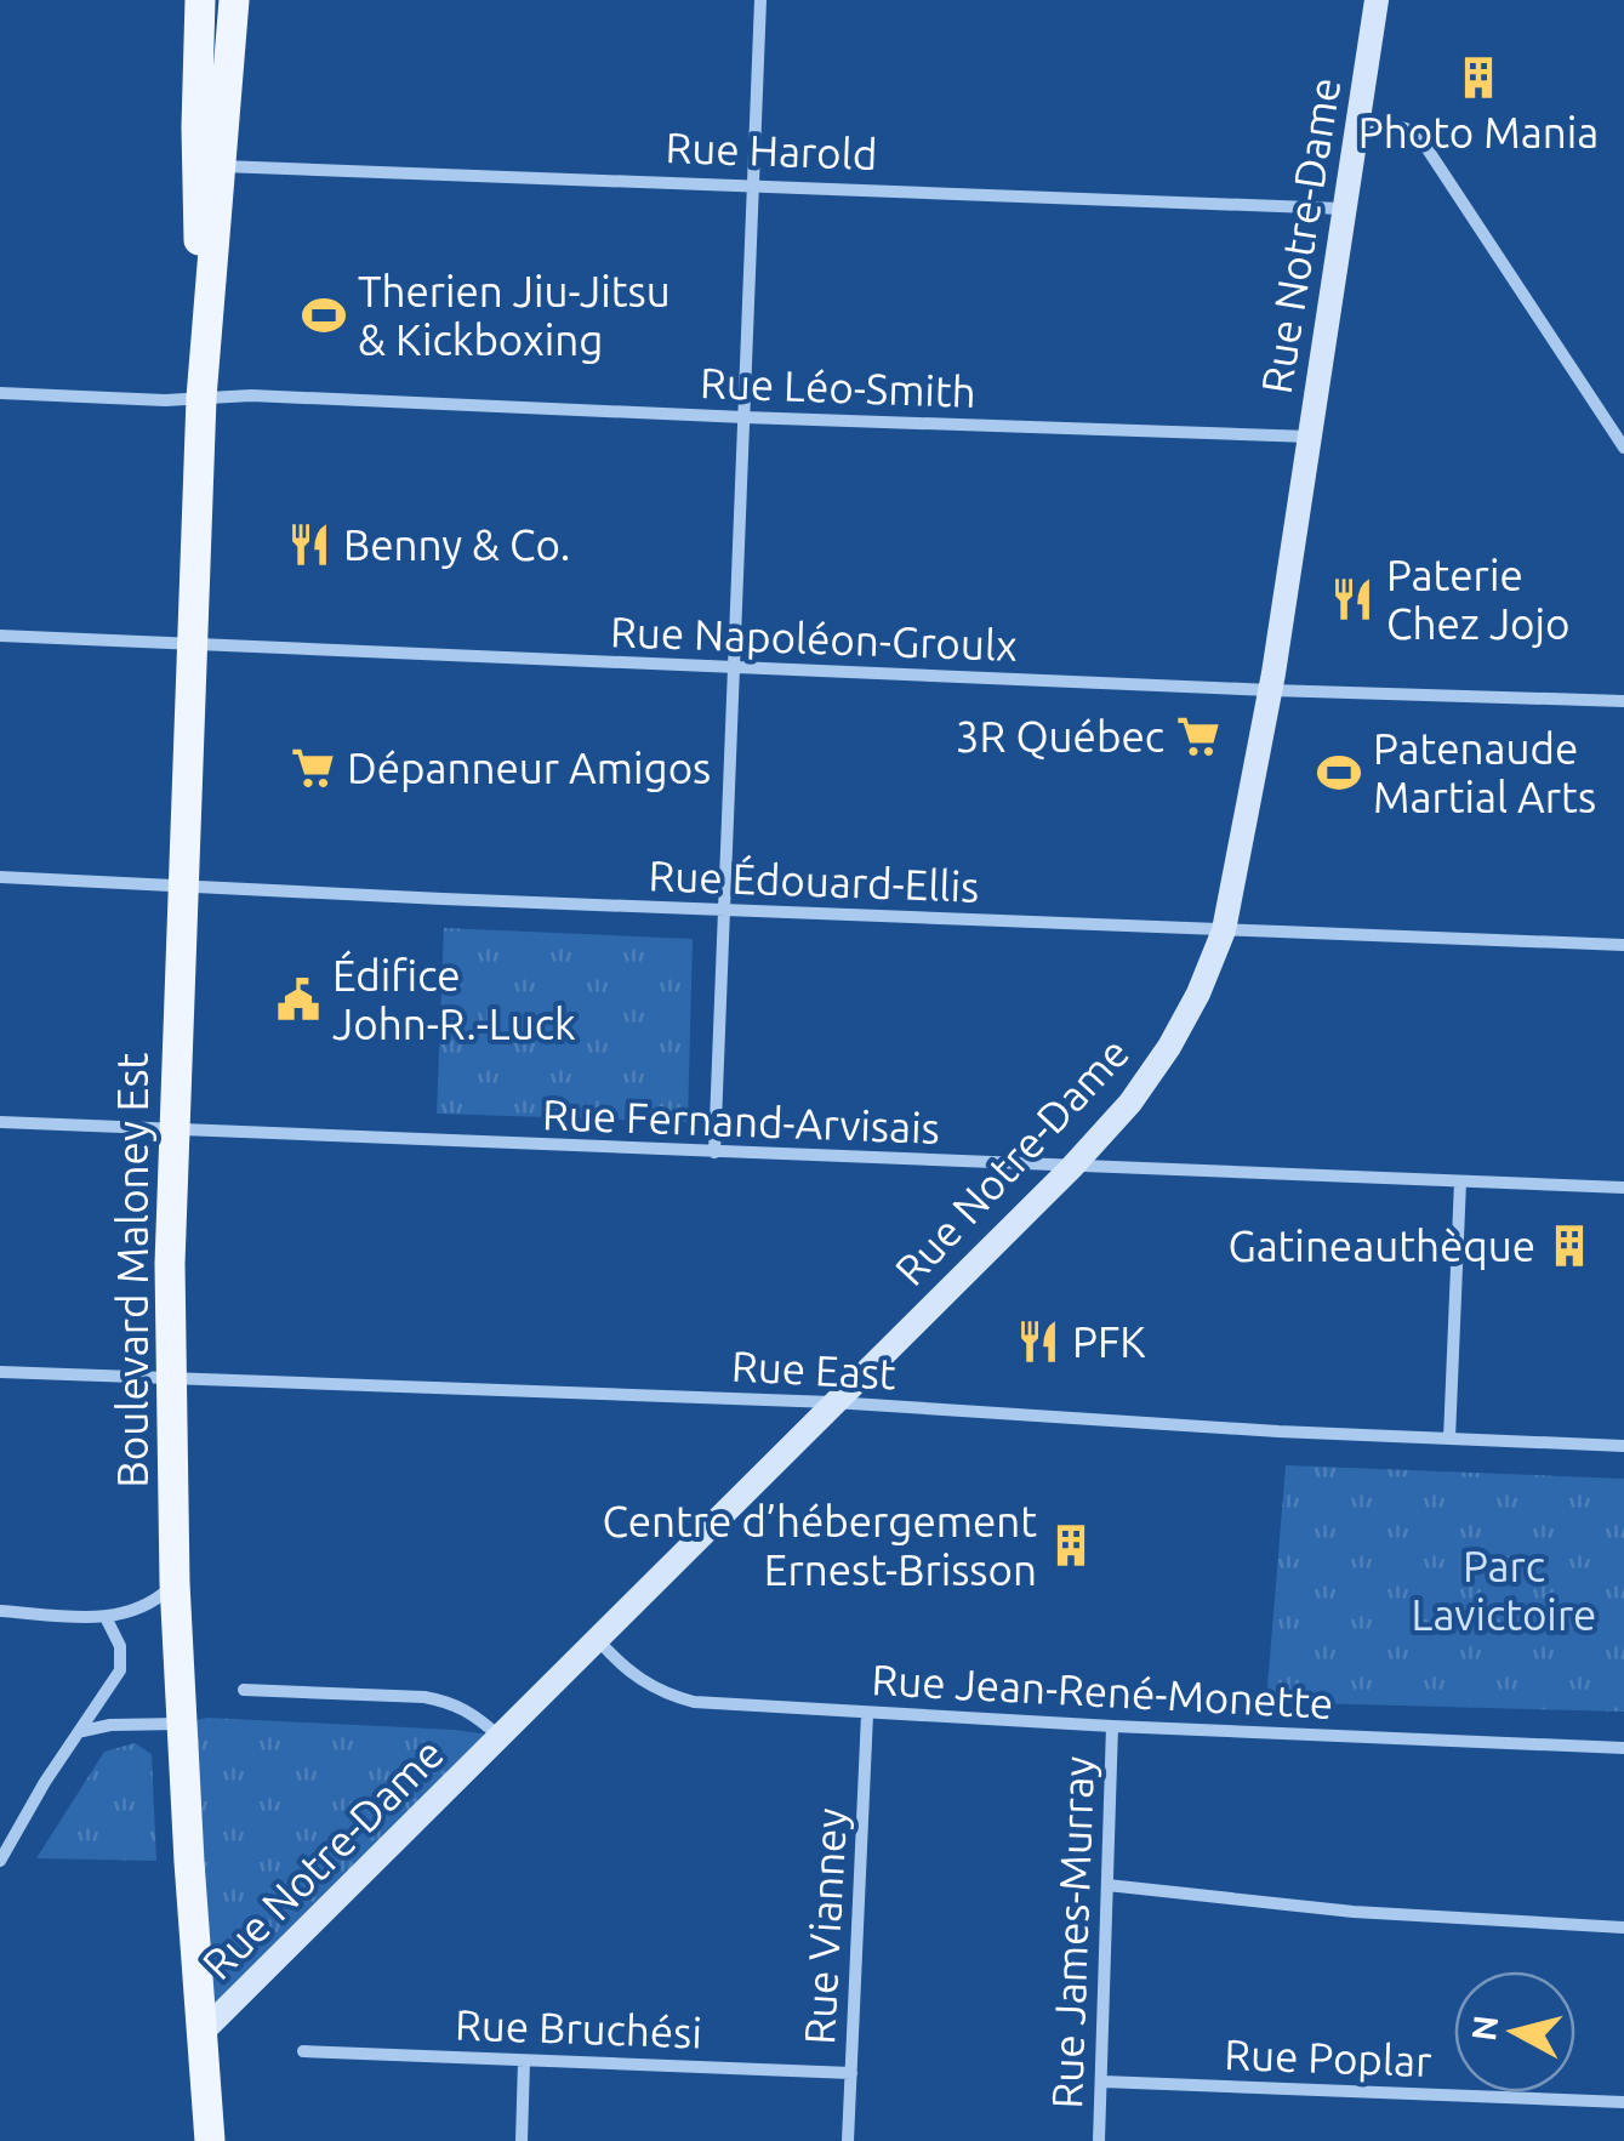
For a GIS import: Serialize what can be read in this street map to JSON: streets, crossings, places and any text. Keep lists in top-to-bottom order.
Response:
{
  "streets": {
    "main road": ["Boulevard Maloney Est"],
    "street": [
      "Rue Harold",
      "Rue Notre-Dame",
      "Rue Léo-Smith",
      "Rue Napoléon-Groulx",
      "Rue Édouard-Ellis",
      "Rue Fernand-Arvisais",
      "Rue East",
      "Rue Jean-René-Monette",
      "Rue Vianney",
      "Rue James-Murray",
      "Rue Bruchési",
      "Rue Poplar"
    ]
  },
  "crossings": [
    ["Rue Harold", "Rue Notre-Dame"],
    ["Rue Harold", "Boulevard Maloney Est"],
    ["Rue Notre-Dame", "Rue Léo-Smith"],
    ["Rue Notre-Dame", "Rue Napoléon-Groulx"],
    ["Rue Notre-Dame", "Rue Édouard-Ellis"],
    ["Rue Notre-Dame", "Rue Fernand-Arvisais"],
    ["Rue Notre-Dame", "Boulevard Maloney Est"],
    ["Rue Notre-Dame", "Rue East"],
    ["Rue Notre-Dame", "Rue Jean-René-Monette"],
    ["Rue Léo-Smith", "Boulevard Maloney Est"],
    ["Rue Napoléon-Groulx", "Boulevard Maloney Est"],
    ["Rue Édouard-Ellis", "Boulevard Maloney Est"],
    ["Rue Fernand-Arvisais", "Boulevard Maloney Est"],
    ["Boulevard Maloney Est", "Rue East"],
    ["Rue Jean-René-Monette", "Rue Vianney"],
    ["Rue Jean-René-Monette", "Rue James-Murray"],
    ["Rue Vianney", "Rue Bruchési"],
    ["Rue James-Murray", "Rue Poplar"]
  ],
  "parks": ["Parc Lavictoire"],
  "places": {
    "building": ["Photo Mania", "Gatineauthèque", "Centre d’hébergement Ernest-Brisson"],
    "sports": ["Therien Jiu-Jitsu & Kickboxing", "Patenaude Martial Arts"],
    "restaurant": ["Benny & Co.", "Paterie Chez Jojo", "PFK"],
    "supermarket": ["3R Québec", "Dépanneur Amigos"],
    "public building": ["Édifice John-R.-Luck"]
  },
  "north": "left"
}
